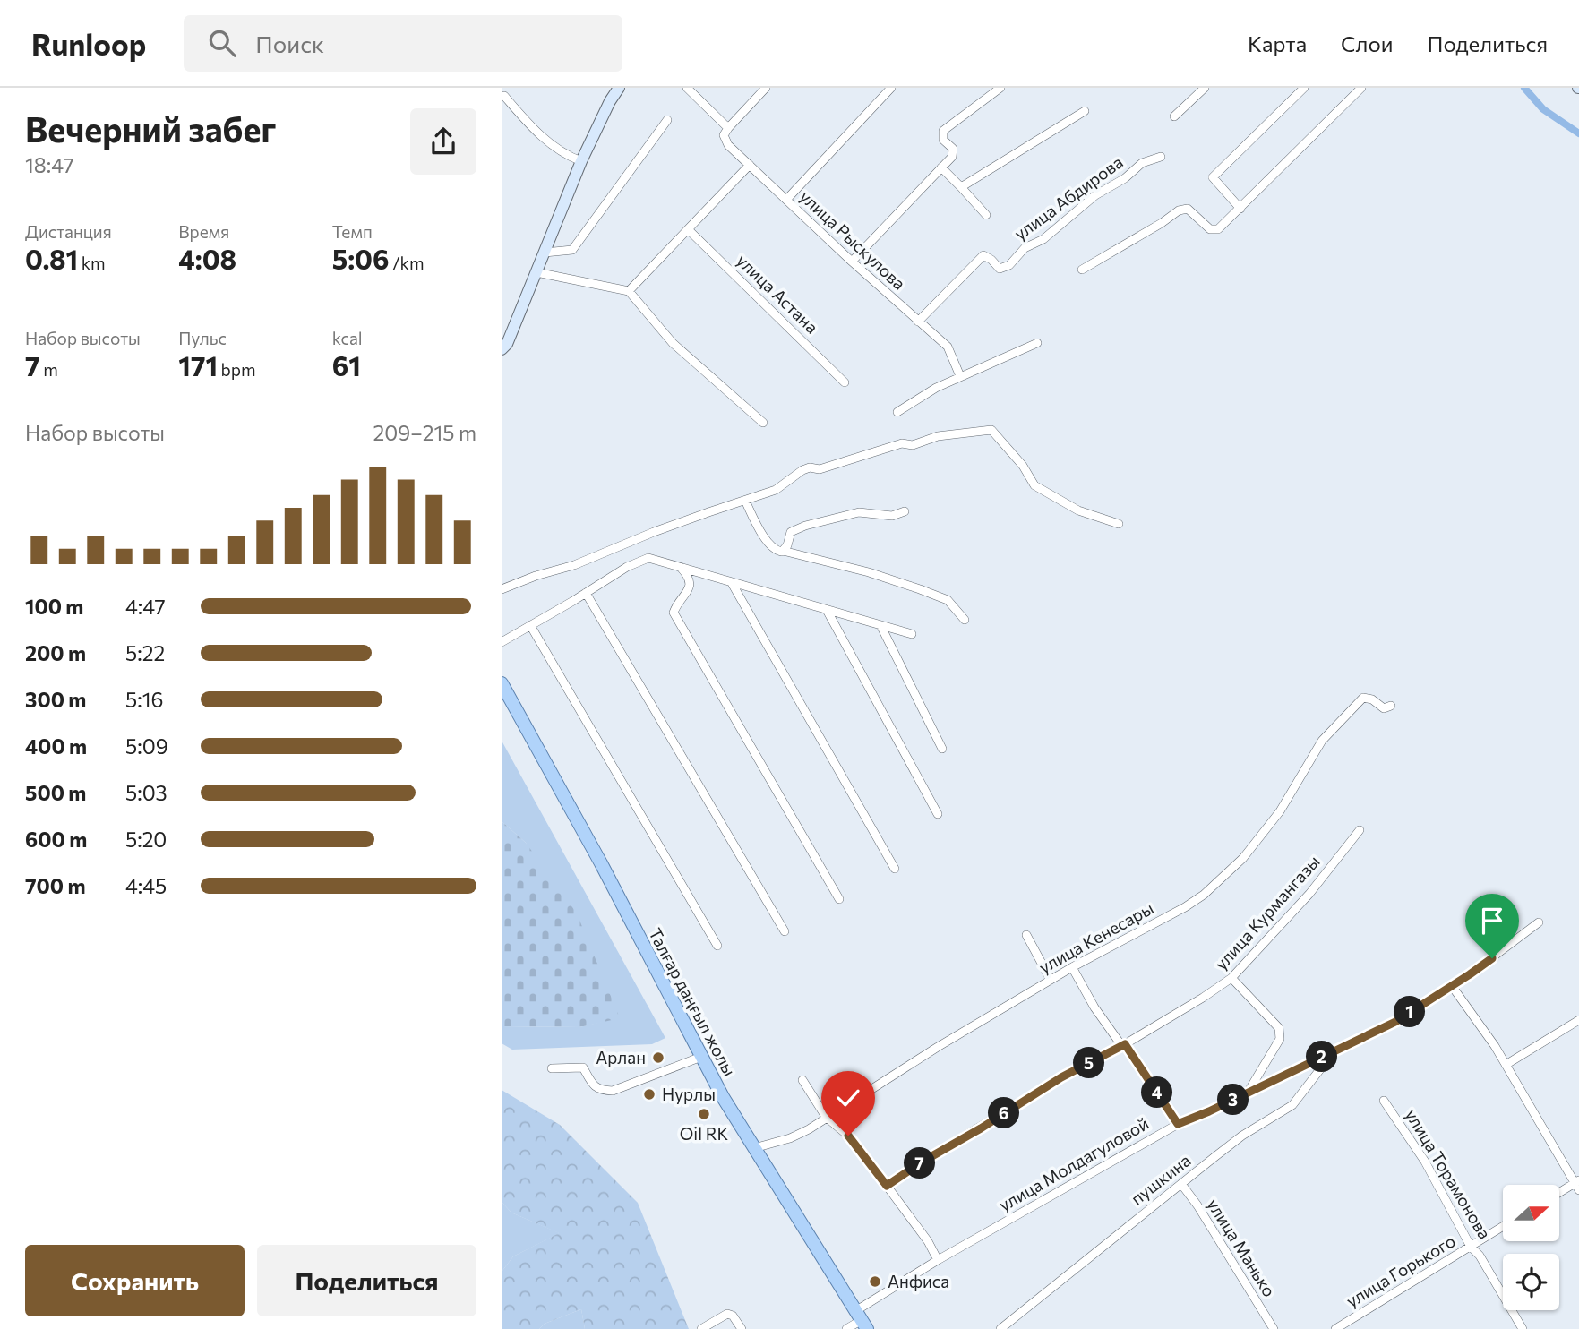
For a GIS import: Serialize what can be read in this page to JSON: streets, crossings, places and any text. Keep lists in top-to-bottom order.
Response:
{
  "streets": {
    "main road": ["Талғар даңғыл жолы"],
    "street": [
      "улица Абдирова",
      "улица Рыскулова",
      "улица Астана",
      "улица Курмангазы",
      "улица Кенесары",
      "улица Молдагуловой",
      "улица Торамонова",
      "пушкина",
      "улица Манько",
      "улица Горького"
    ]
  },
  "crossings": [
    ["улица Абдирова", "улица Рыскулова"],
    ["улица Кенесары", "Талғар даңғыл жолы"],
    ["Талғар даңғыл жолы", "улица Молдагуловой"],
    ["улица Молдагуловой", "пушкина"],
    ["улица Торамонова", "улица Горького"],
    ["пушкина", "улица Манько"]
  ],
  "places": [
    "Арлан",
    "Нурлы",
    "Oil RK",
    "Анфиса"
  ],
  "north": "right",
  "page": {
    "header": "Runloop",
    "search": "Поиск",
    "nav": ["Карта", "Слои", "Поделиться"],
    "heading": ["Вечерний забег", "18:47"],
    "stats": [
      ["Дистанция", "0.81 km"],
      ["Время", "4:08"],
      ["Темп", "5:06 /km"],
      ["Набор высоты", "7 m"],
      ["Пульс", "171 bpm"],
      ["kcal", "61"]
    ],
    "chart": ["Набор высоты", "209–215 m"],
    "list": [
      {
        "name": "100 m",
        "note": "4:47"
      },
      {
        "name": "200 m",
        "note": "5:22"
      },
      {
        "name": "300 m",
        "note": "5:16"
      },
      {
        "name": "400 m",
        "note": "5:09"
      },
      {
        "name": "500 m",
        "note": "5:03"
      },
      {
        "name": "600 m",
        "note": "5:20"
      },
      {
        "name": "700 m",
        "note": "4:45"
      }
    ],
    "pins": [
      "1",
      "2",
      "5",
      "4",
      "3",
      "6",
      "7"
    ],
    "buttons": ["Сохранить", "Поделиться"]
  }
}
